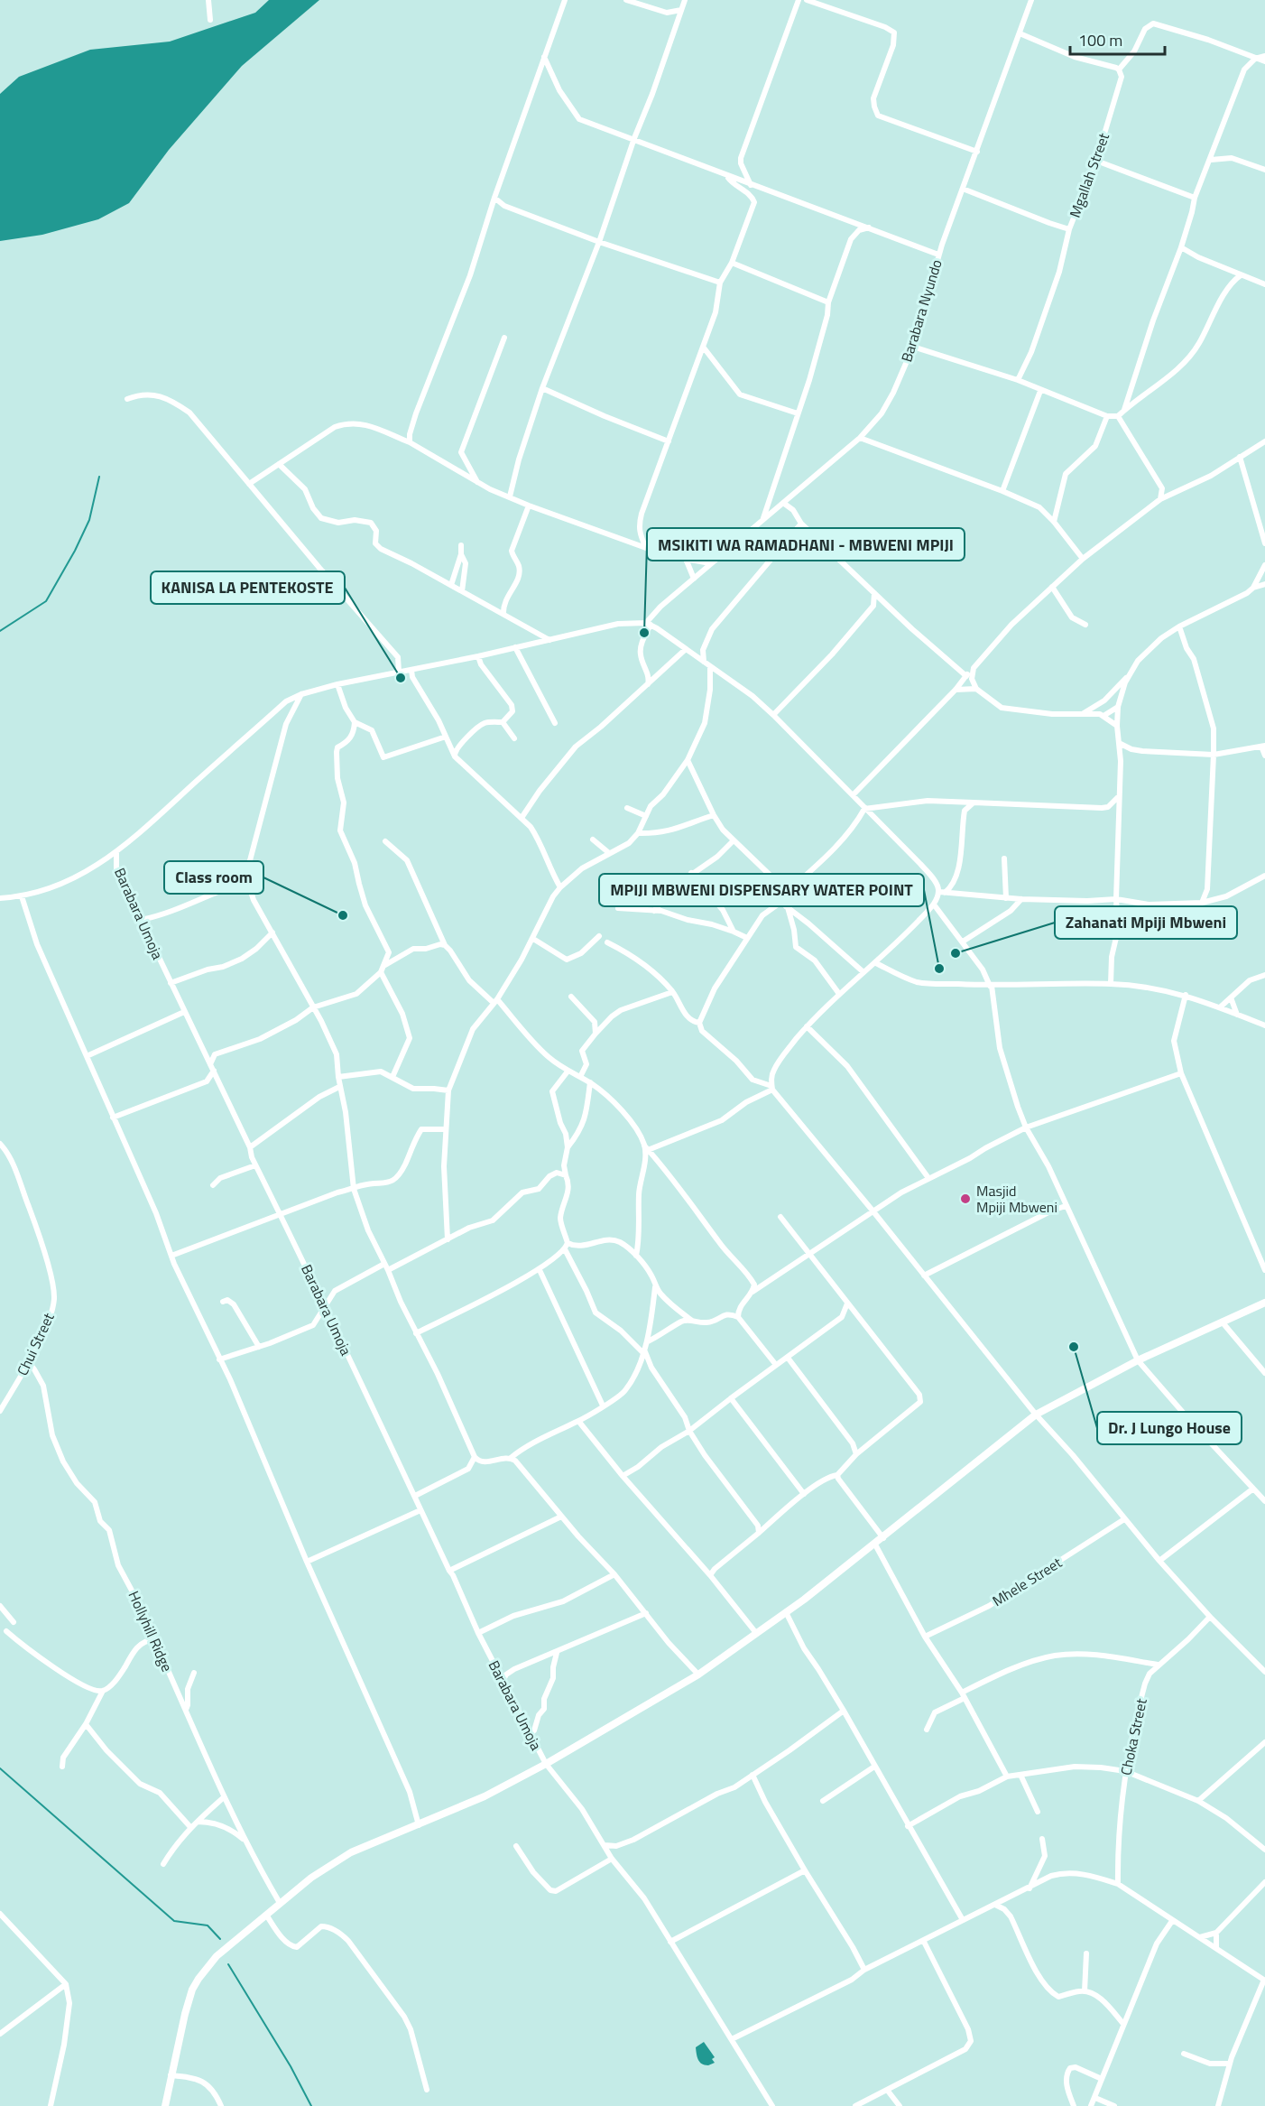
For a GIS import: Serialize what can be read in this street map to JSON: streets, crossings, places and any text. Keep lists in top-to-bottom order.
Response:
{
  "streets": {
    "street": [
      "Mgallah Street",
      "Barabara Nyundo",
      "Barabara Umoja",
      "Chui Street",
      "Mhele Street",
      "Hollyhill Ridge",
      "Choka Street"
    ]
  },
  "crossings": [
    ["Chui Street", "Hollyhill Ridge"]
  ],
  "places": [
    "MSIKITI WA RAMADHANI - MBWENI MPIJI",
    "KANISA LA PENTEKOSTE",
    "Class room",
    "Zahanati Mpiji Mbweni",
    "MPIJI MBWENI DISPENSARY WATER POINT",
    "Masjid Mpiji Mbweni",
    "Dr. J Lungo House"
  ],
  "scale_bar": "100 m"
}
